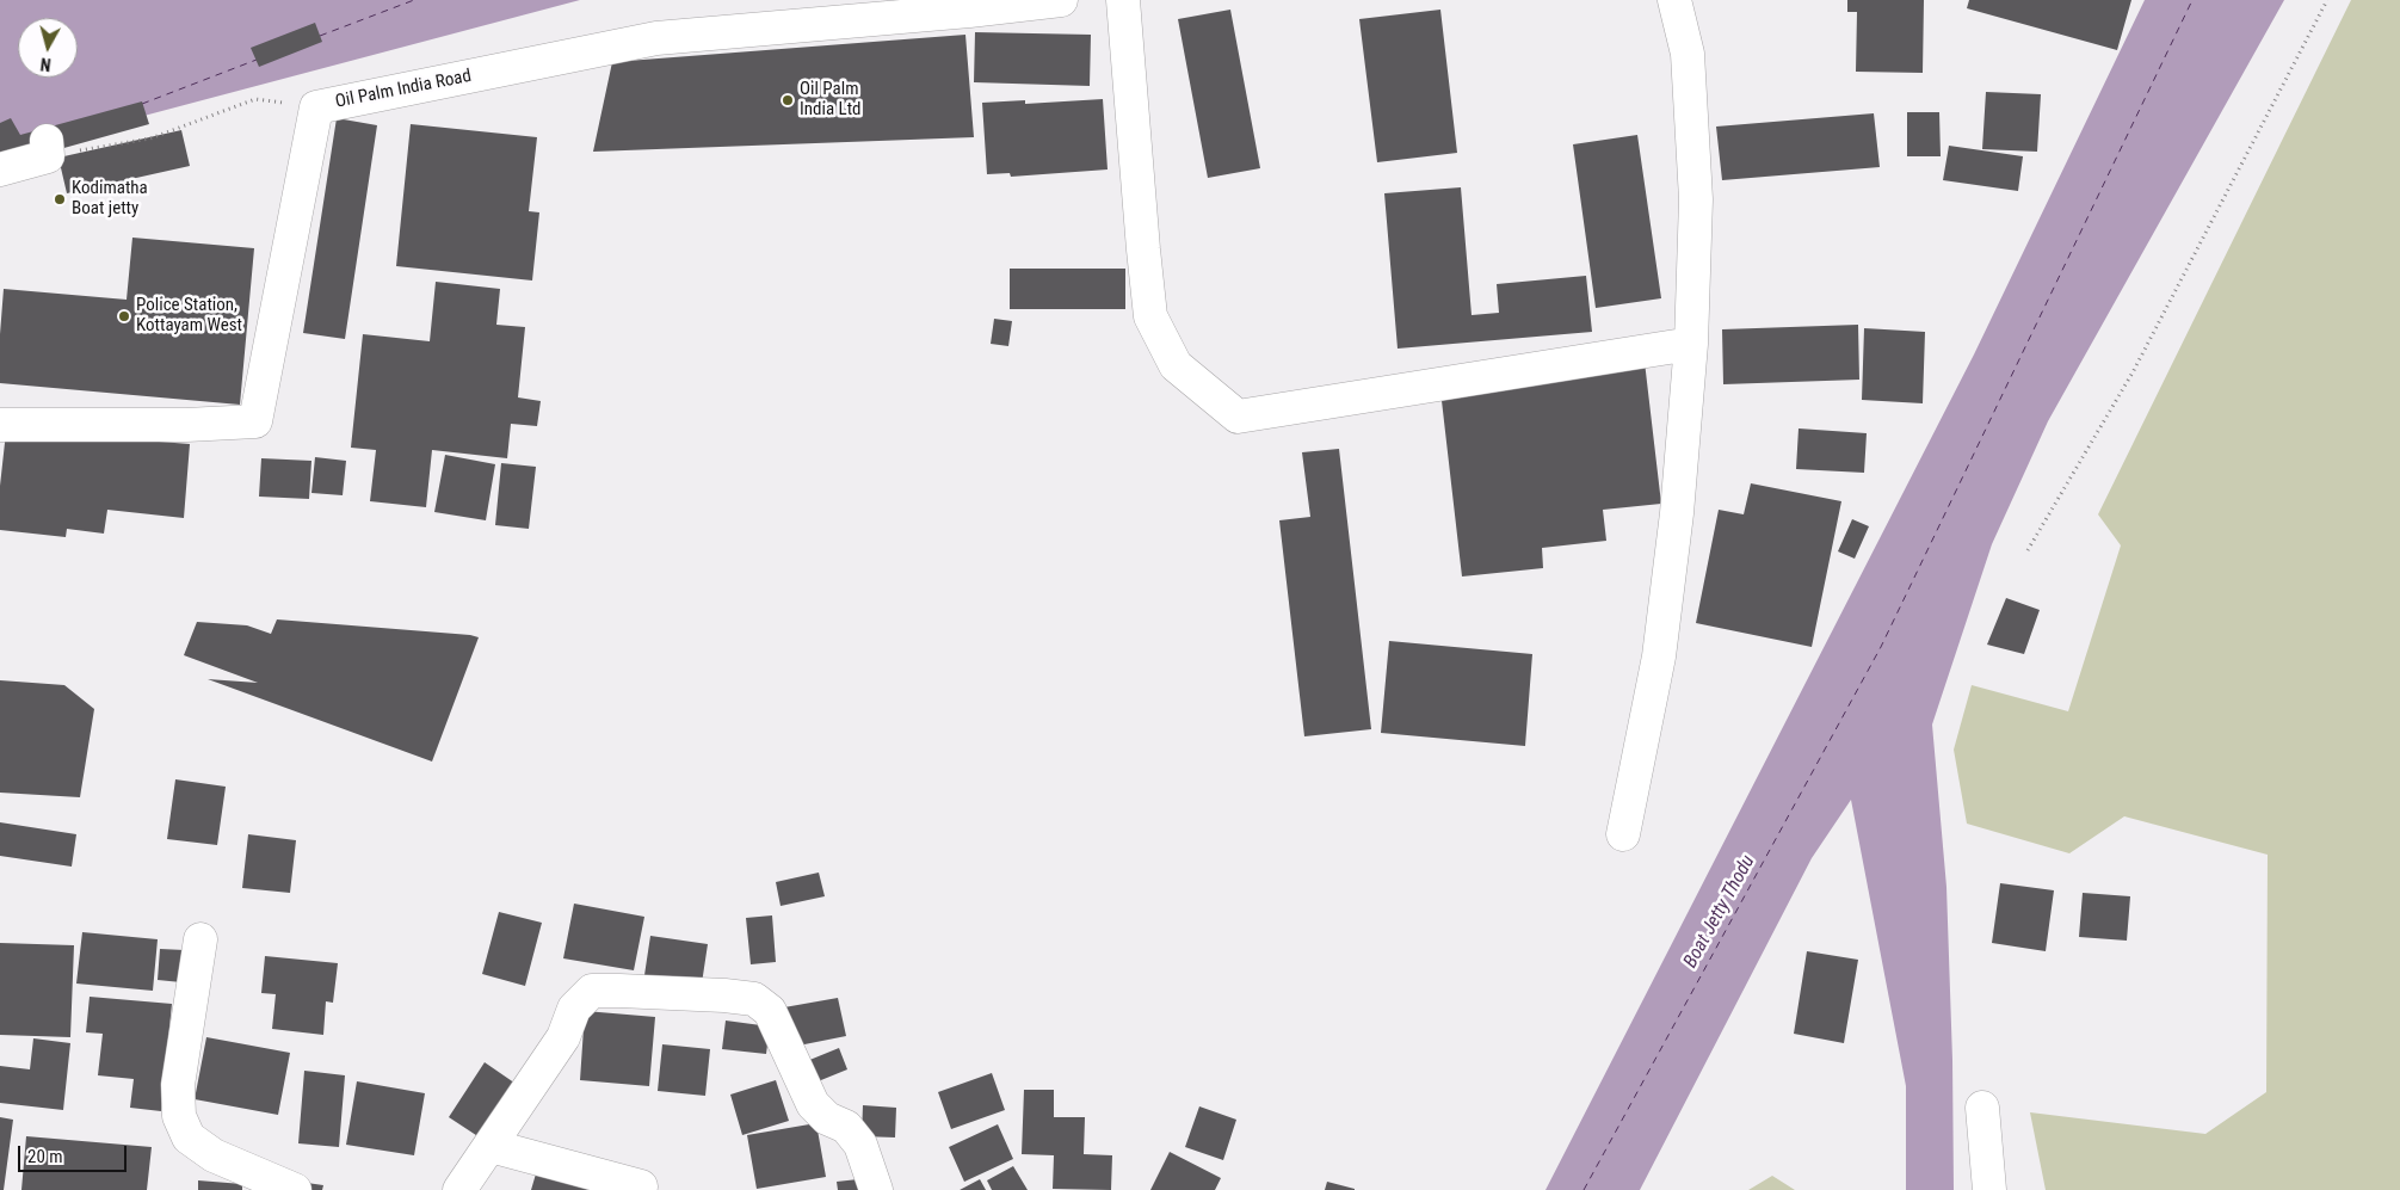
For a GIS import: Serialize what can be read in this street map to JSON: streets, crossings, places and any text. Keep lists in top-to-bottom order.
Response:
{
  "streets": {
    "street": ["Oil Palm India Road"]
  },
  "water": ["Boat Jetty Thodu"],
  "places": ["Oil Palm India Ltd", "Kodimatha Boat jetty", "Police Station, Kottayam West"],
  "scale_bar": "20 m",
  "north": "bottom"
}
